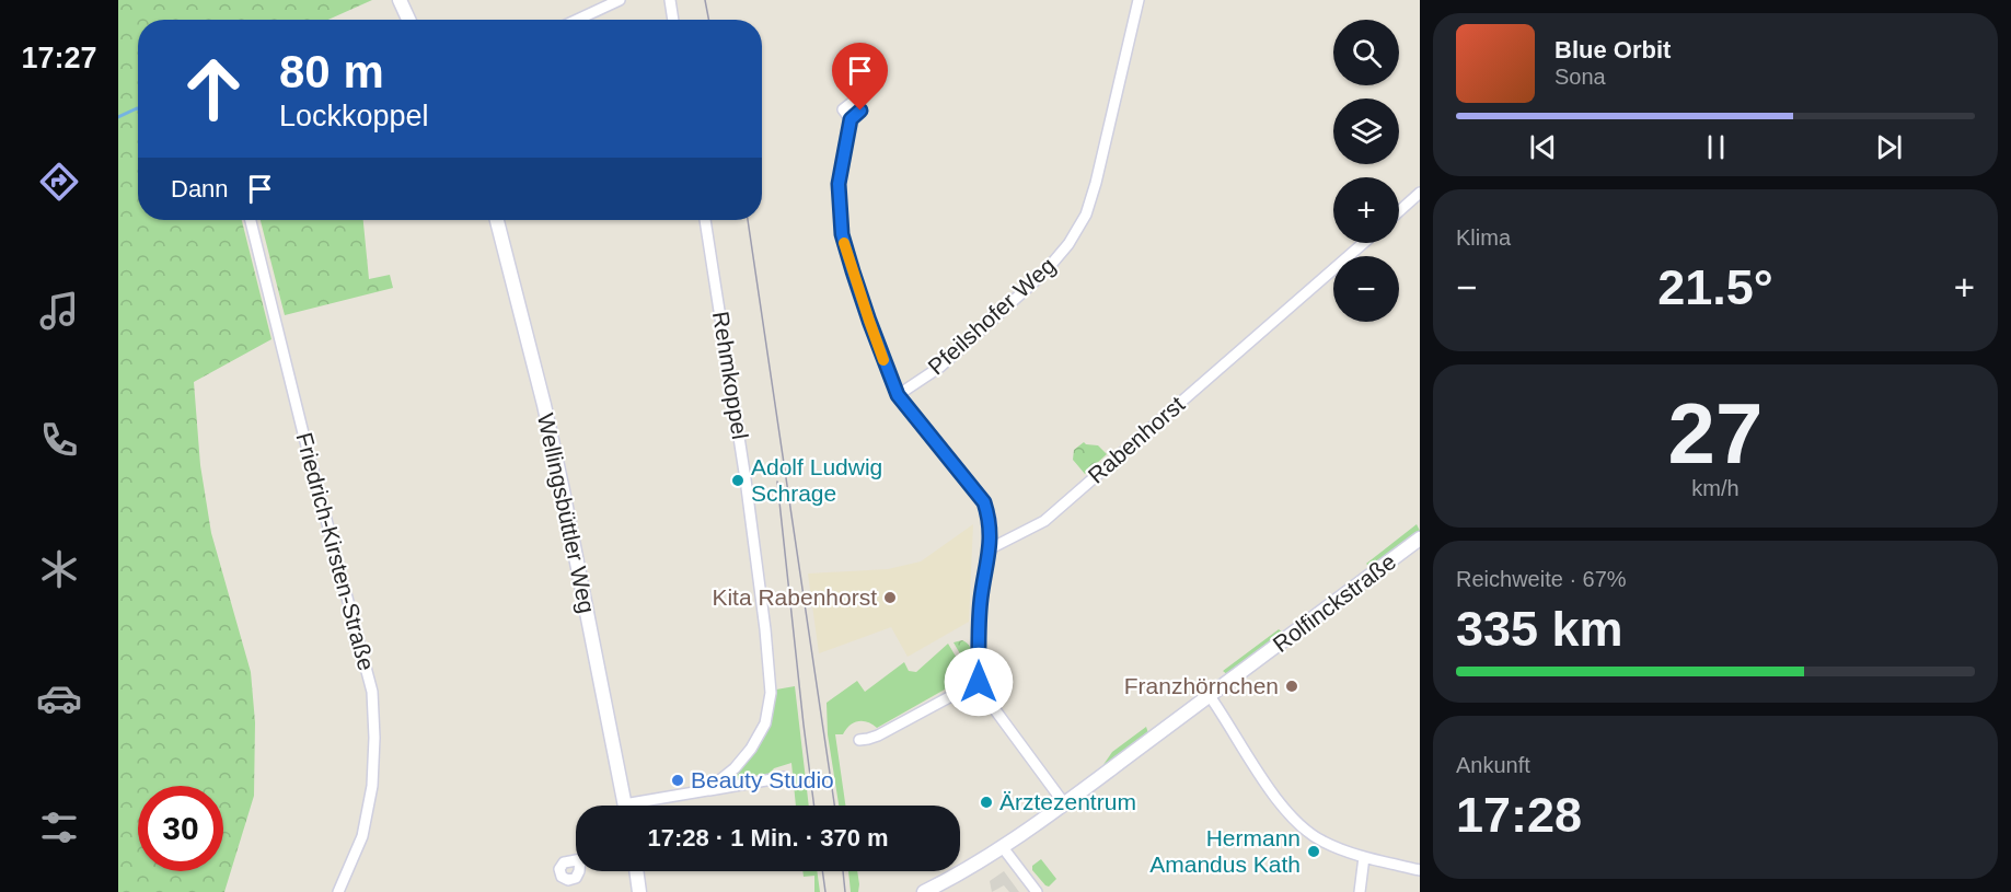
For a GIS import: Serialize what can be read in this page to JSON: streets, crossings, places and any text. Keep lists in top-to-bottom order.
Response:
{
  "streets": {
    "main road": ["Wellingsbüttler Weg", "Rolfinckstraße"],
    "street": [
      "Pfeilshofer Weg",
      "Rehmkoppel",
      "Rabenhorst",
      "Friedrich-Kirsten-Straße"
    ]
  },
  "places": [
    "Adolf Ludwig Schrage",
    "Kita Rabenhorst",
    "Franzhörnchen",
    "Beauty Studio",
    "Ärztezentrum",
    "Hermann Amandus Kath"
  ],
  "page": {
    "tabs": "17:27",
    "map_buttons": ["+", "−"],
    "turn": ["80 m", "Lockkoppel"],
    "song": ["Blue Orbit", "Sona"],
    "then": "Dann",
    "tile": [
      "Klima",
      ["27", "km/h"],
      ["Reichweite · 67%", "335 km"],
      ["Ankunft", "17:28"]
    ],
    "heat": ["−", "21.5°", "+"],
    "limit": "30",
    "trip": "17:28 · 1 Min. · 370 m"
  }
}
